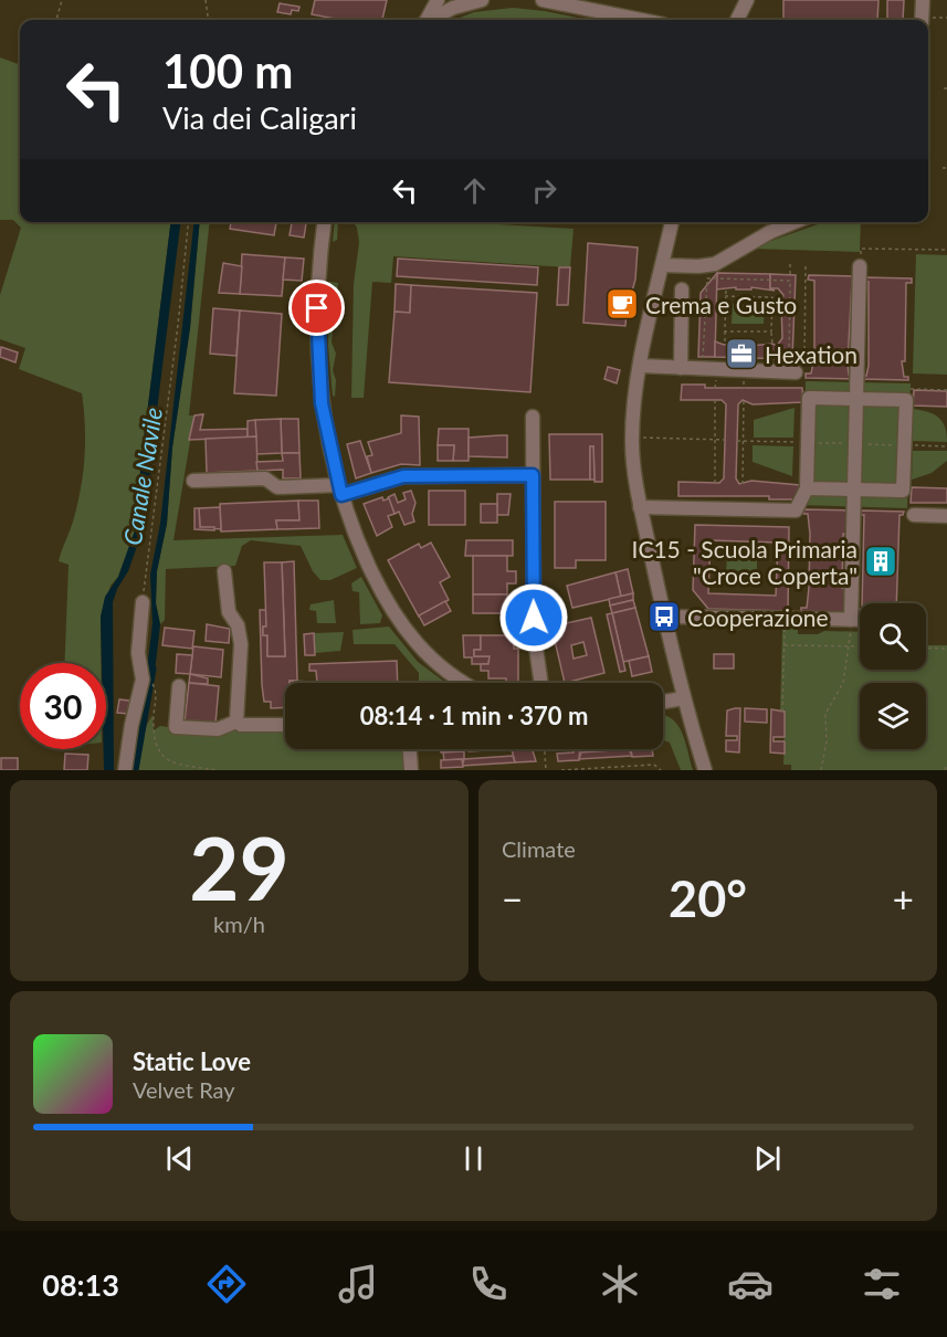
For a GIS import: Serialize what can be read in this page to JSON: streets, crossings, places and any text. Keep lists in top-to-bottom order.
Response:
{
  "water": ["Canale Navile"],
  "places": {
    "cafe": ["Crema e Gusto"],
    "office": ["Hexation"],
    "building": ["IC15 - Scuola Primaria \"Croce Coperta\""],
    "bus stop": ["Cooperazione"]
  },
  "page": {
    "turn": ["100 m", "Via dei Caligari"],
    "limit": "30",
    "trip": "08:14 · 1 min · 370 m",
    "tile": [
      ["29", "km/h"],
      "Climate"
    ],
    "heat": ["−", "20°", "+"],
    "song": ["Static Love", "Velvet Ray"],
    "tabs": "08:13"
  }
}
